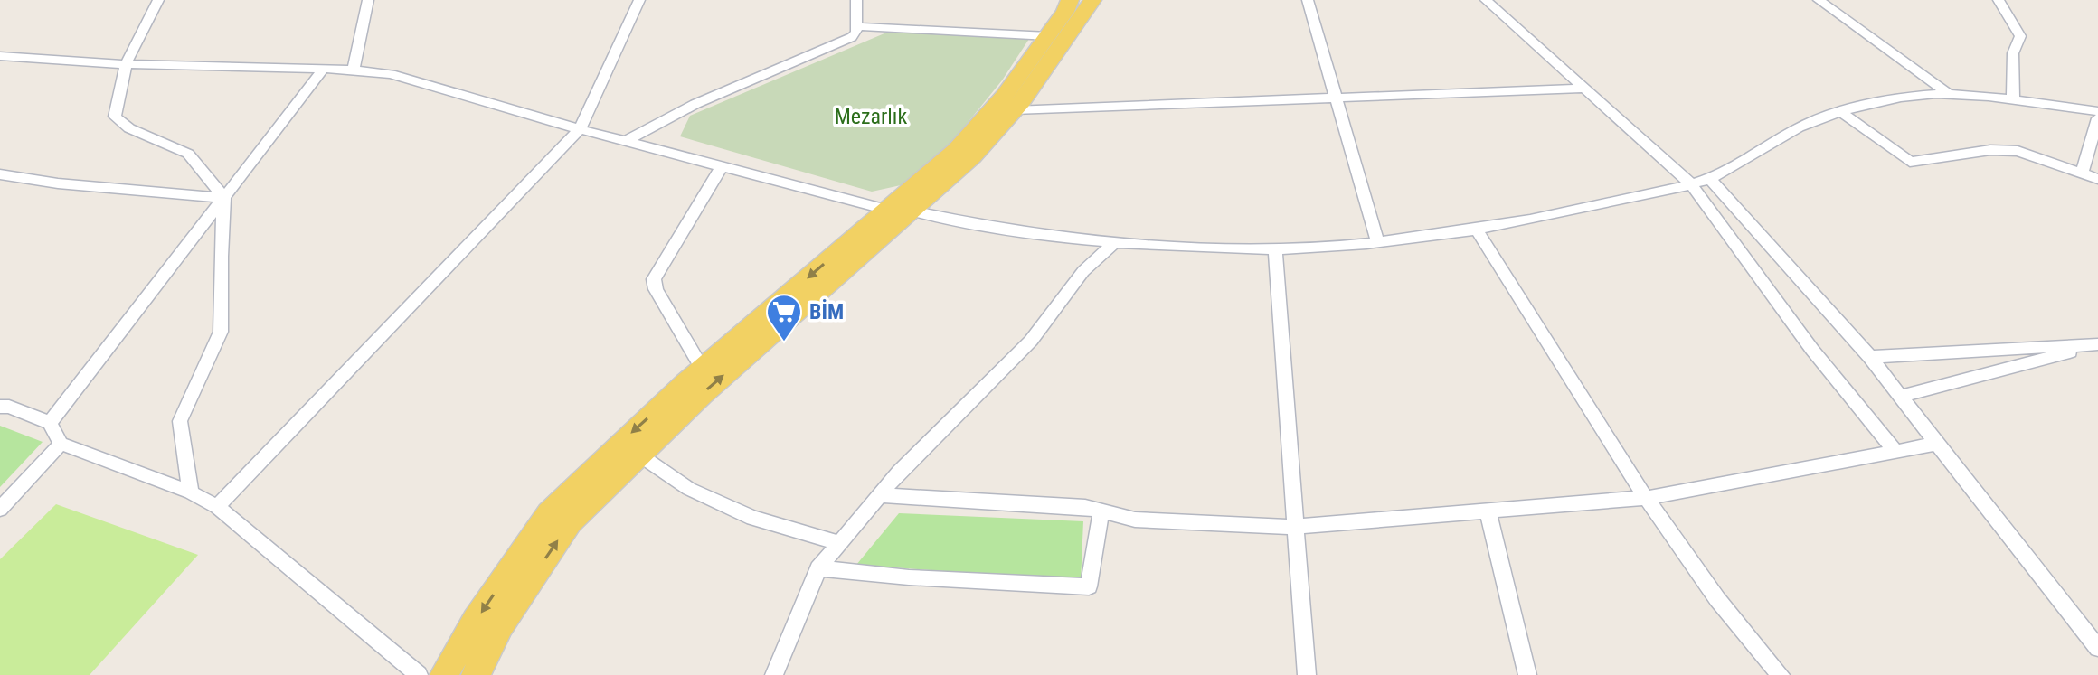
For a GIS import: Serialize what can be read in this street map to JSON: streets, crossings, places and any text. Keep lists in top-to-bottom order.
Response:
{
  "parks": ["Mezarlık"],
  "places": {
    "supermarket": ["BİM"]
  }
}
